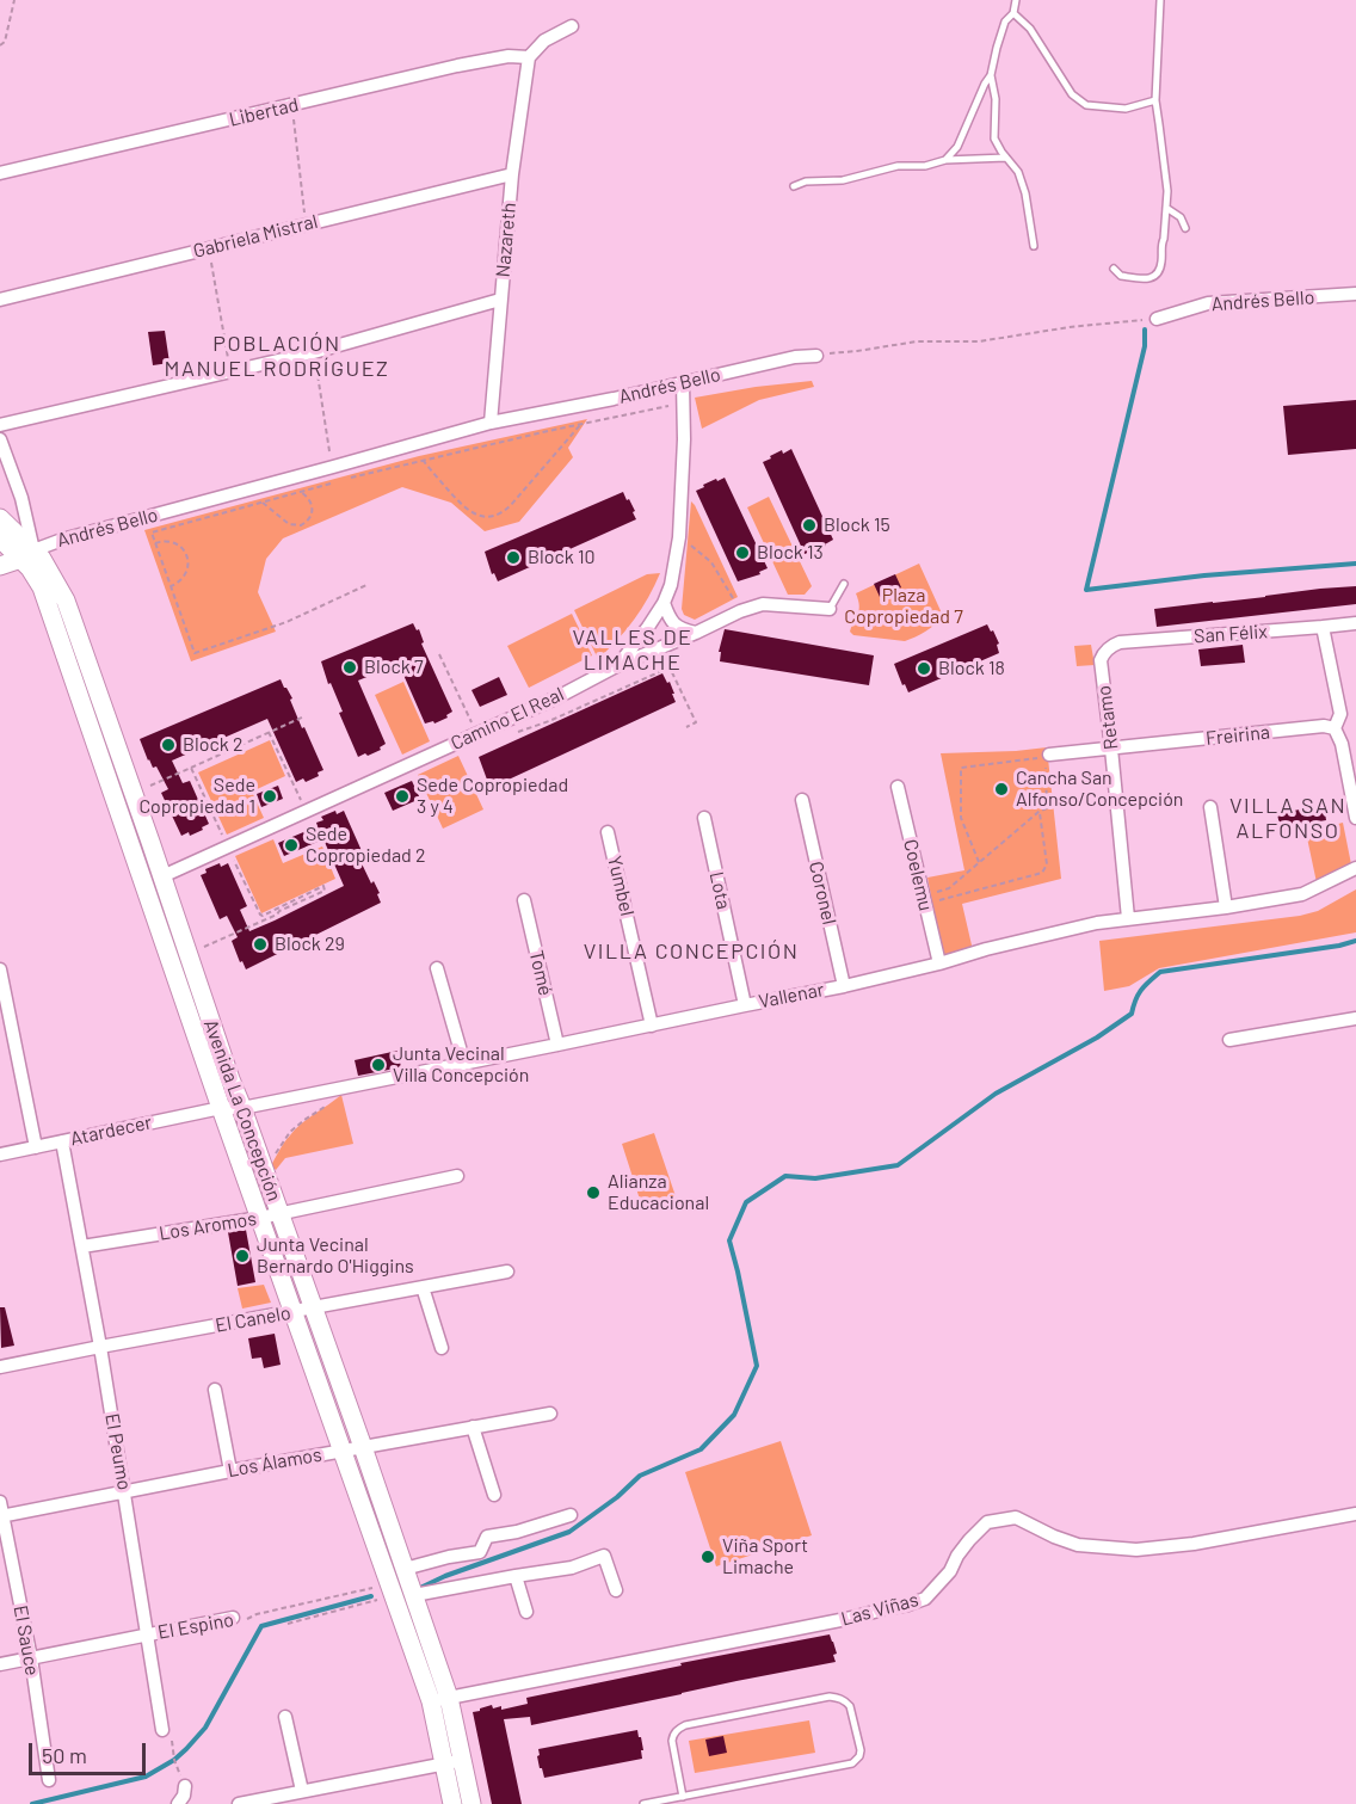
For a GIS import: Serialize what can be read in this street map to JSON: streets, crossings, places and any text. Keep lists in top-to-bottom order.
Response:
{
  "streets": {
    "street": [
      "Libertad",
      "Gabriela Mistral",
      "Nazareth",
      "Andrés Bello",
      "San Félix",
      "Retamo",
      "Camino El Real",
      "Freirina",
      "Coelemu",
      "Yumbel",
      "Lota",
      "Coronel",
      "Tomé",
      "Vallenar",
      "Avenida La Concepción",
      "Atardecer",
      "Los Aromos",
      "El Canelo",
      "El Peumo",
      "Los Álamos",
      "Las Viñas",
      "El Espino",
      "El Sauce"
    ]
  },
  "crossings": [
    ["Libertad", "Nazareth"],
    ["Gabriela Mistral", "Nazareth"],
    ["Nazareth", "Andrés Bello"],
    ["Andrés Bello", "Camino El Real"],
    ["Andrés Bello", "Avenida La Concepción"],
    ["San Félix", "Retamo"],
    ["Retamo", "Freirina"],
    ["Retamo", "Vallenar"],
    ["Camino El Real", "Avenida La Concepción"],
    ["Coelemu", "Vallenar"],
    ["Yumbel", "Vallenar"],
    ["Lota", "Vallenar"],
    ["Coronel", "Vallenar"],
    ["Tomé", "Vallenar"],
    ["Vallenar", "Avenida La Concepción"],
    ["Vallenar", "Atardecer"],
    ["Avenida La Concepción", "Atardecer"],
    ["Avenida La Concepción", "Los Aromos"],
    ["Avenida La Concepción", "El Canelo"],
    ["Avenida La Concepción", "Los Álamos"],
    ["Avenida La Concepción", "Las Viñas"],
    ["Avenida La Concepción", "El Espino"],
    ["Atardecer", "El Peumo"],
    ["Los Aromos", "El Peumo"],
    ["El Canelo", "El Peumo"],
    ["El Peumo", "Los Álamos"],
    ["El Peumo", "El Espino"],
    ["Los Álamos", "El Sauce"],
    ["El Espino", "El Sauce"]
  ],
  "districts": [
    "POBLACIÓN MANUEL RODRÍGUEZ",
    "VALLES DE LIMACHE",
    "VILLA SAN ALFONSO",
    "VILLA CONCEPCIÓN"
  ],
  "parks": ["Plaza Copropiedad 7"],
  "places": [
    "Block 15",
    "Block 13",
    "Block 10",
    "Block 7",
    "Block 18",
    "Block 2",
    "Cancha San Alfonso/Concepción",
    "Sede Copropiedad 1",
    "Sede Copropiedad 3 y 4",
    "Sede Copropiedad 2",
    "Block 29",
    "Junta Vecinal Villa Concepción",
    "Alianza Educacional",
    "Junta Vecinal Bernardo O'Higgins",
    "Viña Sport Limache"
  ],
  "scale_bar": "50 m"
}
